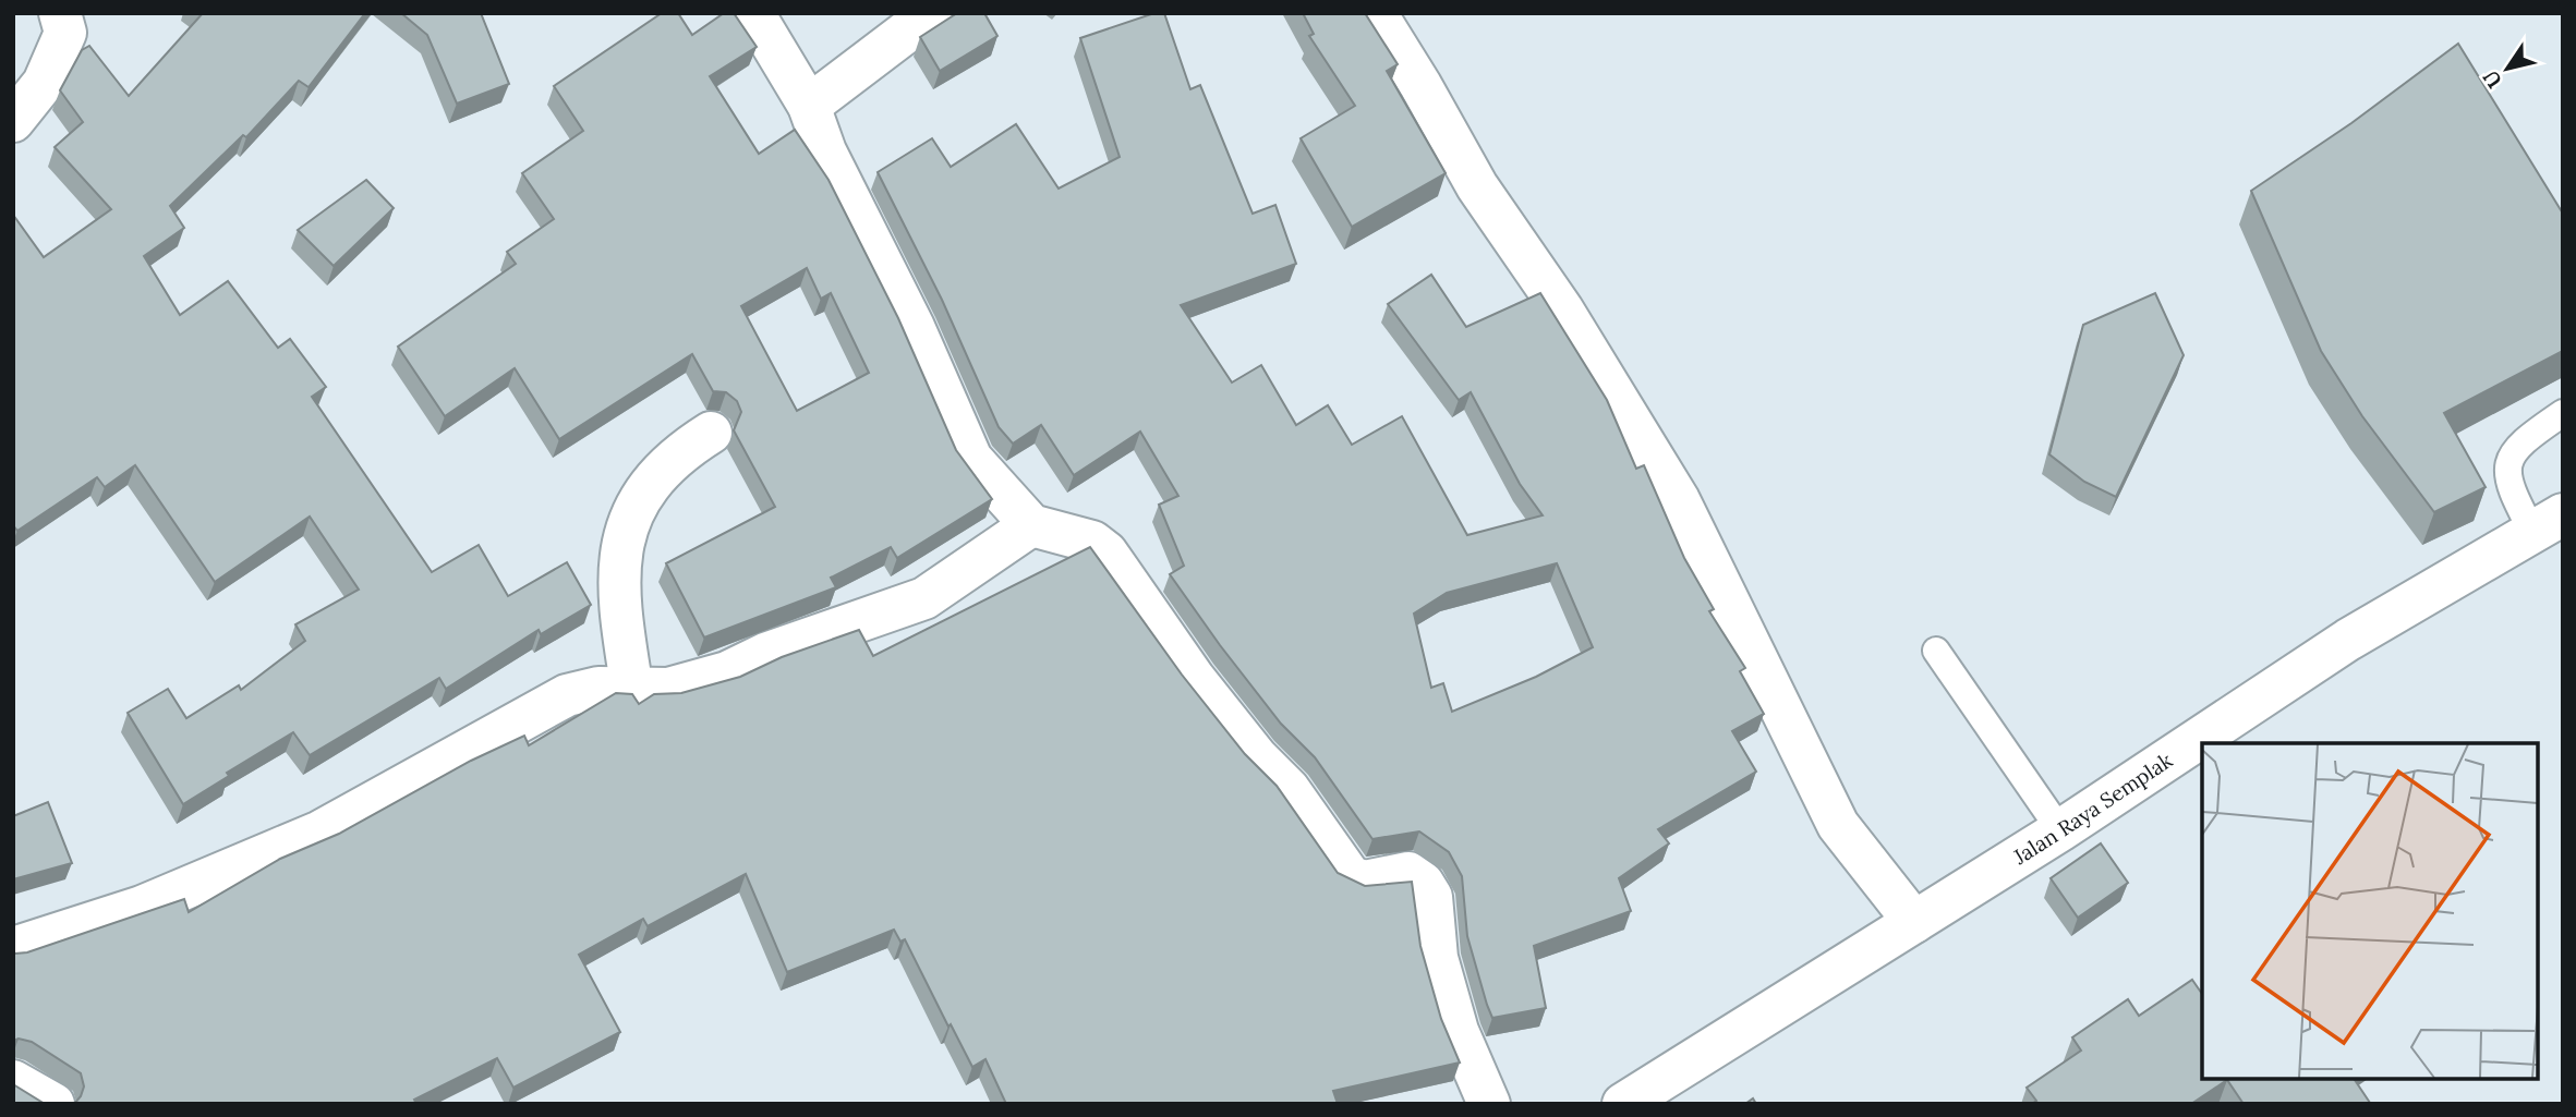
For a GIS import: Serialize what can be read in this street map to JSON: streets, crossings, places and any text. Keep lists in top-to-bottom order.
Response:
{
  "streets": {
    "street": ["Jalan Raya Semplak"]
  },
  "north": "bottom left"
}
